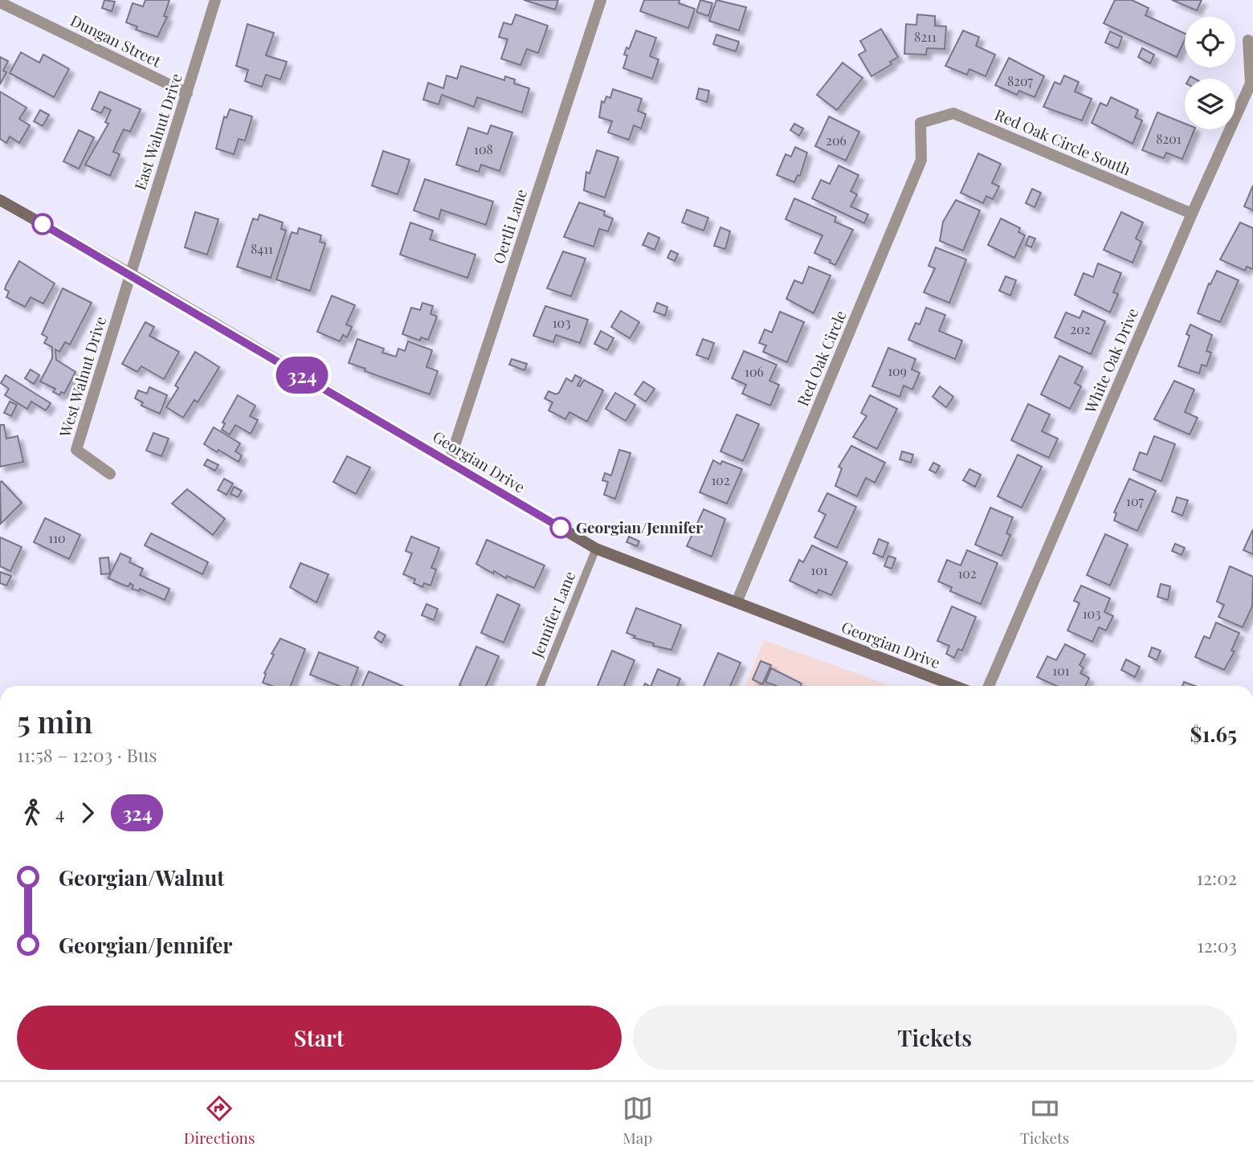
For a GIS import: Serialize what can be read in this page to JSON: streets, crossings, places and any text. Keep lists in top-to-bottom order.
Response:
{
  "streets": {
    "street": [
      "Dungan Street",
      "East Walnut Drive",
      "Red Oak Circle South",
      "Oertli Lane",
      "Red Oak Circle",
      "White Oak Drive",
      "West Walnut Drive",
      "Georgian Drive"
    ],
    "lane": ["Jennifer Lane"]
  },
  "crossings": [
    ["Dungan Street", "East Walnut Drive"],
    ["East Walnut Drive", "West Walnut Drive"],
    ["East Walnut Drive", "Georgian Drive"],
    ["Red Oak Circle South", "Red Oak Circle"],
    ["Red Oak Circle South", "White Oak Drive"],
    ["Oertli Lane", "Georgian Drive"],
    ["Red Oak Circle", "Georgian Drive"],
    ["West Walnut Drive", "Georgian Drive"],
    ["Georgian Drive", "Jennifer Lane"]
  ],
  "places": ["Georgian/Jennifer"],
  "lines": ["bus line 324"],
  "house_numbers": [
    "8211",
    "8207",
    "8201",
    "206",
    "108",
    "8411",
    "103",
    "202",
    "109",
    "106",
    "102",
    "107",
    "110",
    "101",
    "102",
    "103",
    "101"
  ],
  "page": {
    "on_map": "324",
    "heading": ["5 min", "11:58 – 12:03 · Bus", "$1.65"],
    "legs": ["4", "324"],
    "list": [
      {
        "name": "Georgian/Walnut",
        "value": "12:02"
      },
      {
        "name": "Georgian/Jennifer",
        "value": "12:03"
      }
    ],
    "buttons": ["Start", "Tickets"],
    "tabs": ["Directions", "Map", "Tickets"]
  }
}
